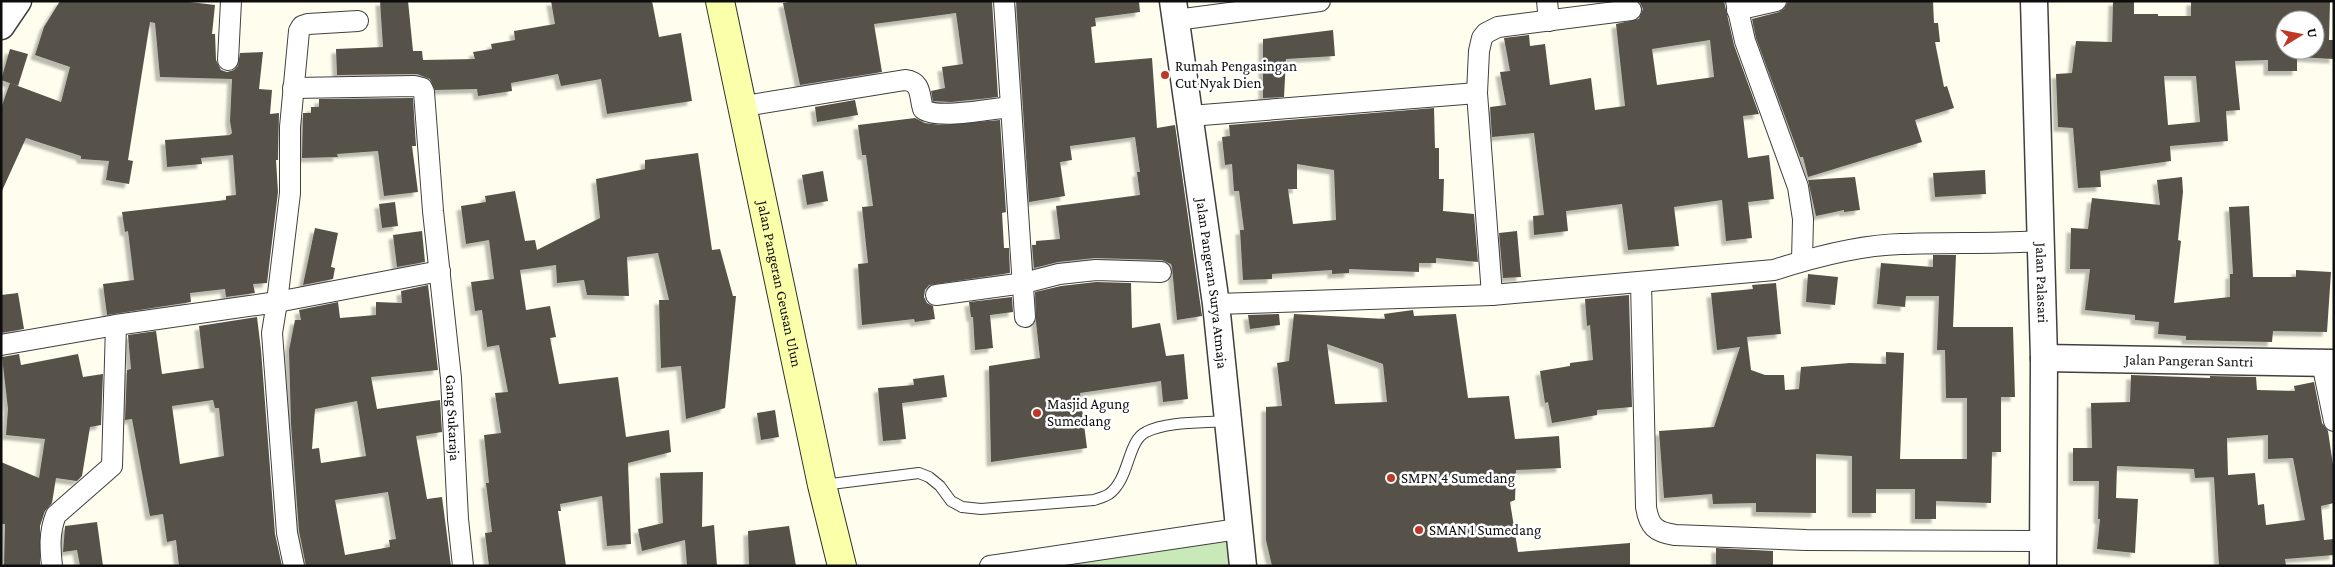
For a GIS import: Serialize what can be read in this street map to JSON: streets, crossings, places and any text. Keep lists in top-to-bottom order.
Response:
{
  "streets": {
    "main road": ["Jalan Pangeran Geusan Ulun"],
    "street": [
      "Jalan Pangeran Surya Atmaja",
      "Jalan Palasari",
      "Jalan Pangeran Santri",
      "Gang Sukaraja"
    ]
  },
  "crossings": [
    ["Jalan Palasari", "Jalan Pangeran Santri"]
  ],
  "places": [
    "Rumah Pengasingan Cut Nyak Dien",
    "Masjid Agung Sumedang",
    "SMPN 4 Sumedang",
    "SMAN 1 Sumedang"
  ],
  "north": "right"
}
